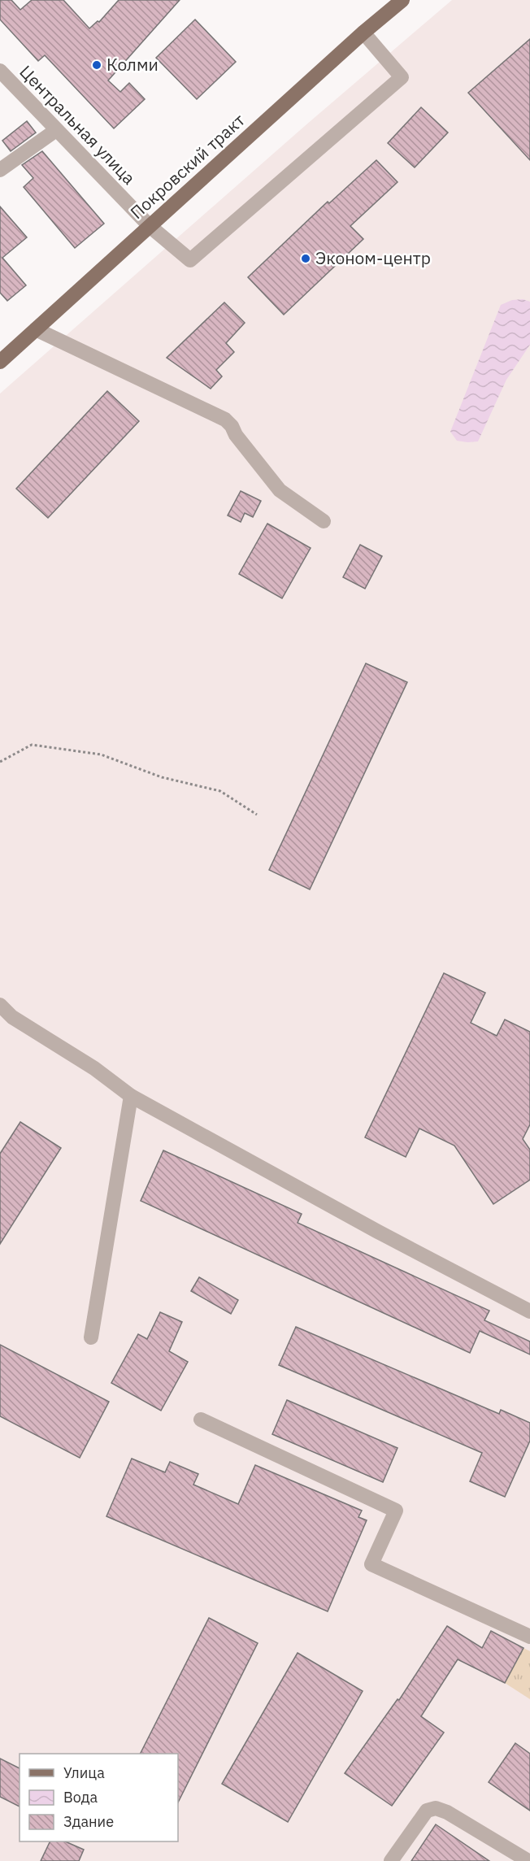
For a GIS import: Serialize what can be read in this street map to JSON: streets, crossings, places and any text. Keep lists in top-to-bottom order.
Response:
{
  "streets": {
    "main road": ["Покровский тракт"],
    "street": ["Центральная улица"]
  },
  "crossings": [
    ["Центральная улица", "Покровский тракт"]
  ],
  "places": ["Колми", "Эконом-центр"],
  "legend": ["Улица", "Вода", "Здание"]
}
